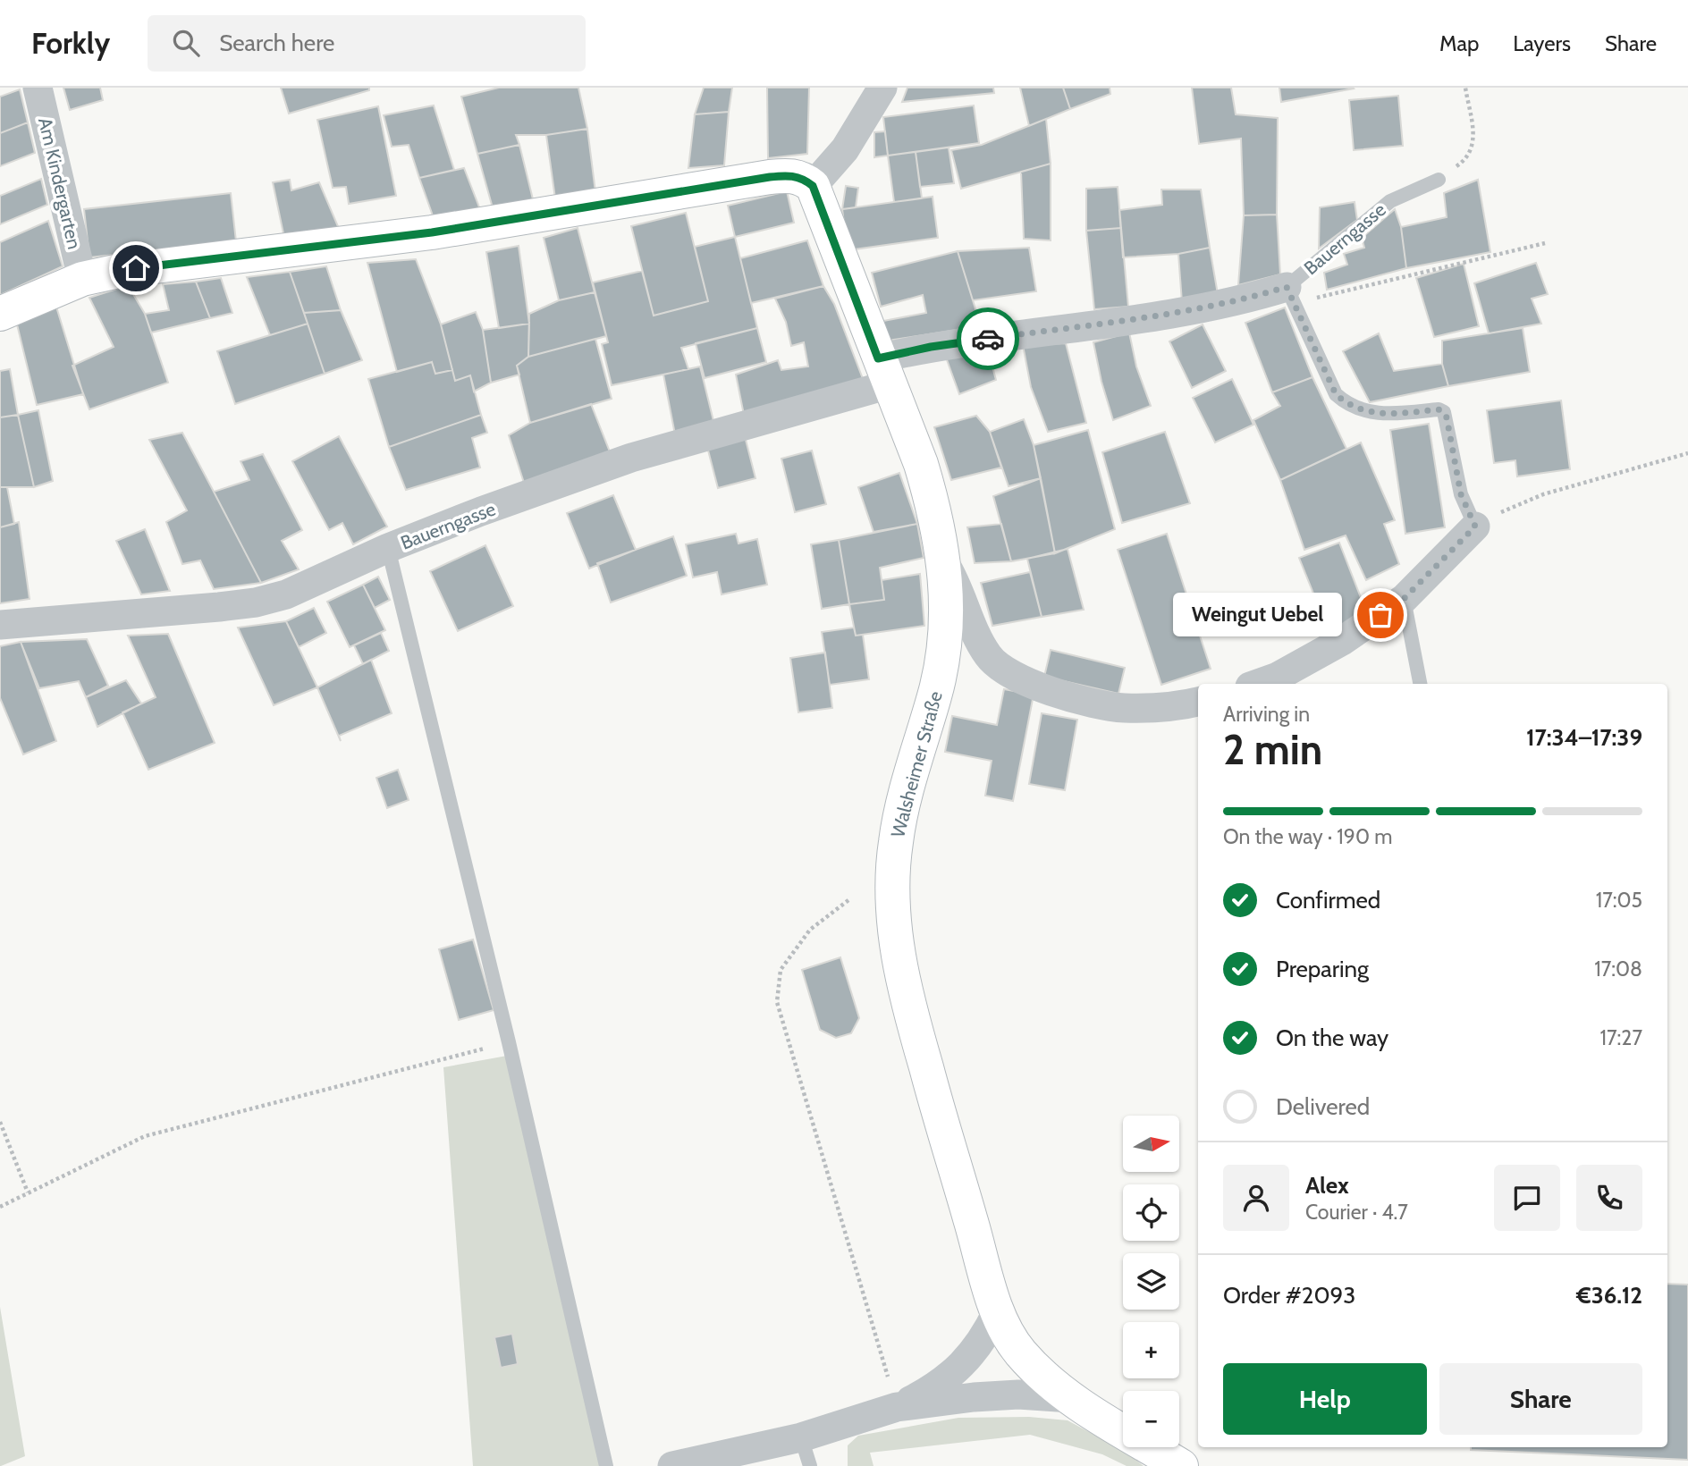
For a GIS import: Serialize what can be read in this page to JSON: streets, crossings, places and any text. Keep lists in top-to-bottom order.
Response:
{
  "streets": {
    "street": ["Am Kindergarten", "Bauerngasse", "Walsheimer Straße"]
  },
  "crossings": [
    ["Bauerngasse", "Walsheimer Straße"]
  ],
  "places": ["Weingut Uebel"],
  "north": "right",
  "page": {
    "header": "Forkly",
    "search": "Search here",
    "nav": ["Map", "Layers", "Share"],
    "bubble": "Weingut Uebel",
    "heading": ["2 min", "Arriving in", "17:34–17:39"],
    "panel": [
      "Alex",
      "Courier · 4.7",
      "Order #2093",
      "€36.12"
    ],
    "bar": "On the way · 190 m",
    "list": [
      ["Confirmed", "17:05"],
      ["Preparing", "17:08"],
      ["On the way", "17:27"],
      "Delivered"
    ],
    "map_buttons": ["+", "−"],
    "buttons": ["Help", "Share"]
  }
}
